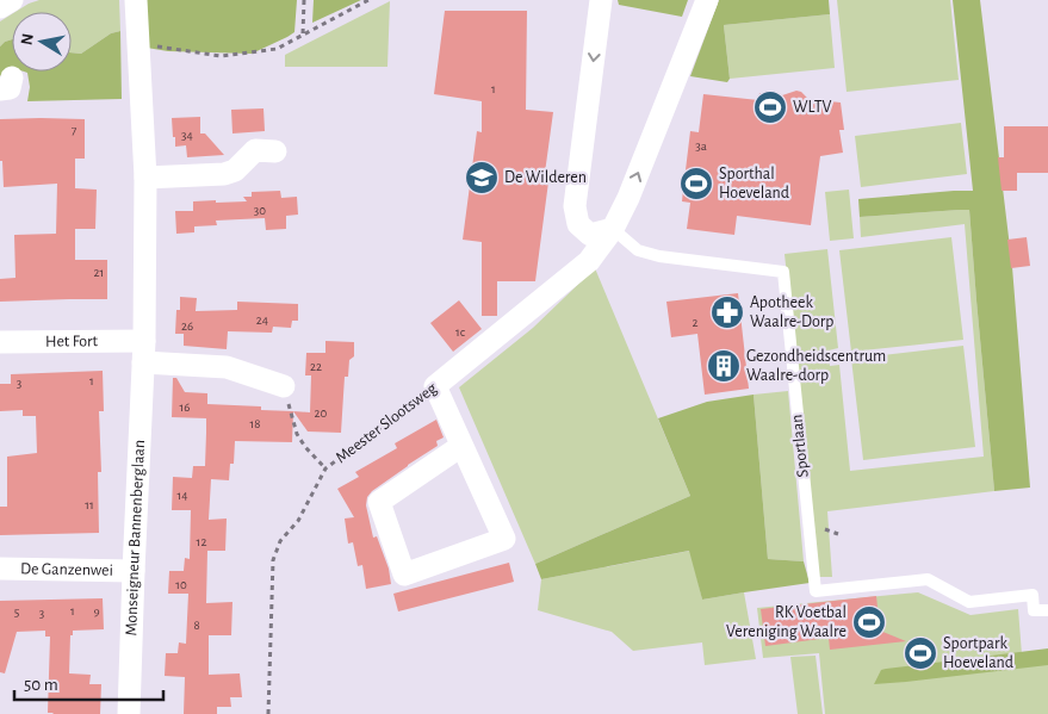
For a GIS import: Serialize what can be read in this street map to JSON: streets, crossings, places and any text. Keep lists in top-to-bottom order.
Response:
{
  "streets": {
    "street": [
      "Het Fort",
      "Meester Slootsweg",
      "Monseigneur Bannenberglaan",
      "De Ganzenwei"
    ],
    "lane": ["Sportlaan"]
  },
  "crossings": [
    ["Het Fort", "Monseigneur Bannenberglaan"],
    ["Meester Slootsweg", "Sportlaan"],
    ["Monseigneur Bannenberglaan", "De Ganzenwei"]
  ],
  "places": {
    "sports": [
      "WLTV",
      "Sporthal Hoeveland",
      "RK Voetbal Vereniging Waalre",
      "Sportpark Hoeveland"
    ],
    "school or university": ["De Wilderen"],
    "pharmacy": ["Apotheek Waalre-Dorp"],
    "building": ["Gezondheidscentrum Waalre-dorp"]
  },
  "house_numbers": [
    "1",
    "7",
    "34",
    "3a",
    "30",
    "21",
    "24",
    "2",
    "26",
    "1c",
    "22",
    "1",
    "3",
    "16",
    "20",
    "18",
    "14",
    "11",
    "12",
    "10",
    "1",
    "9",
    "5",
    "3",
    "8"
  ],
  "scale_bar": "50 m",
  "north": "left"
}
